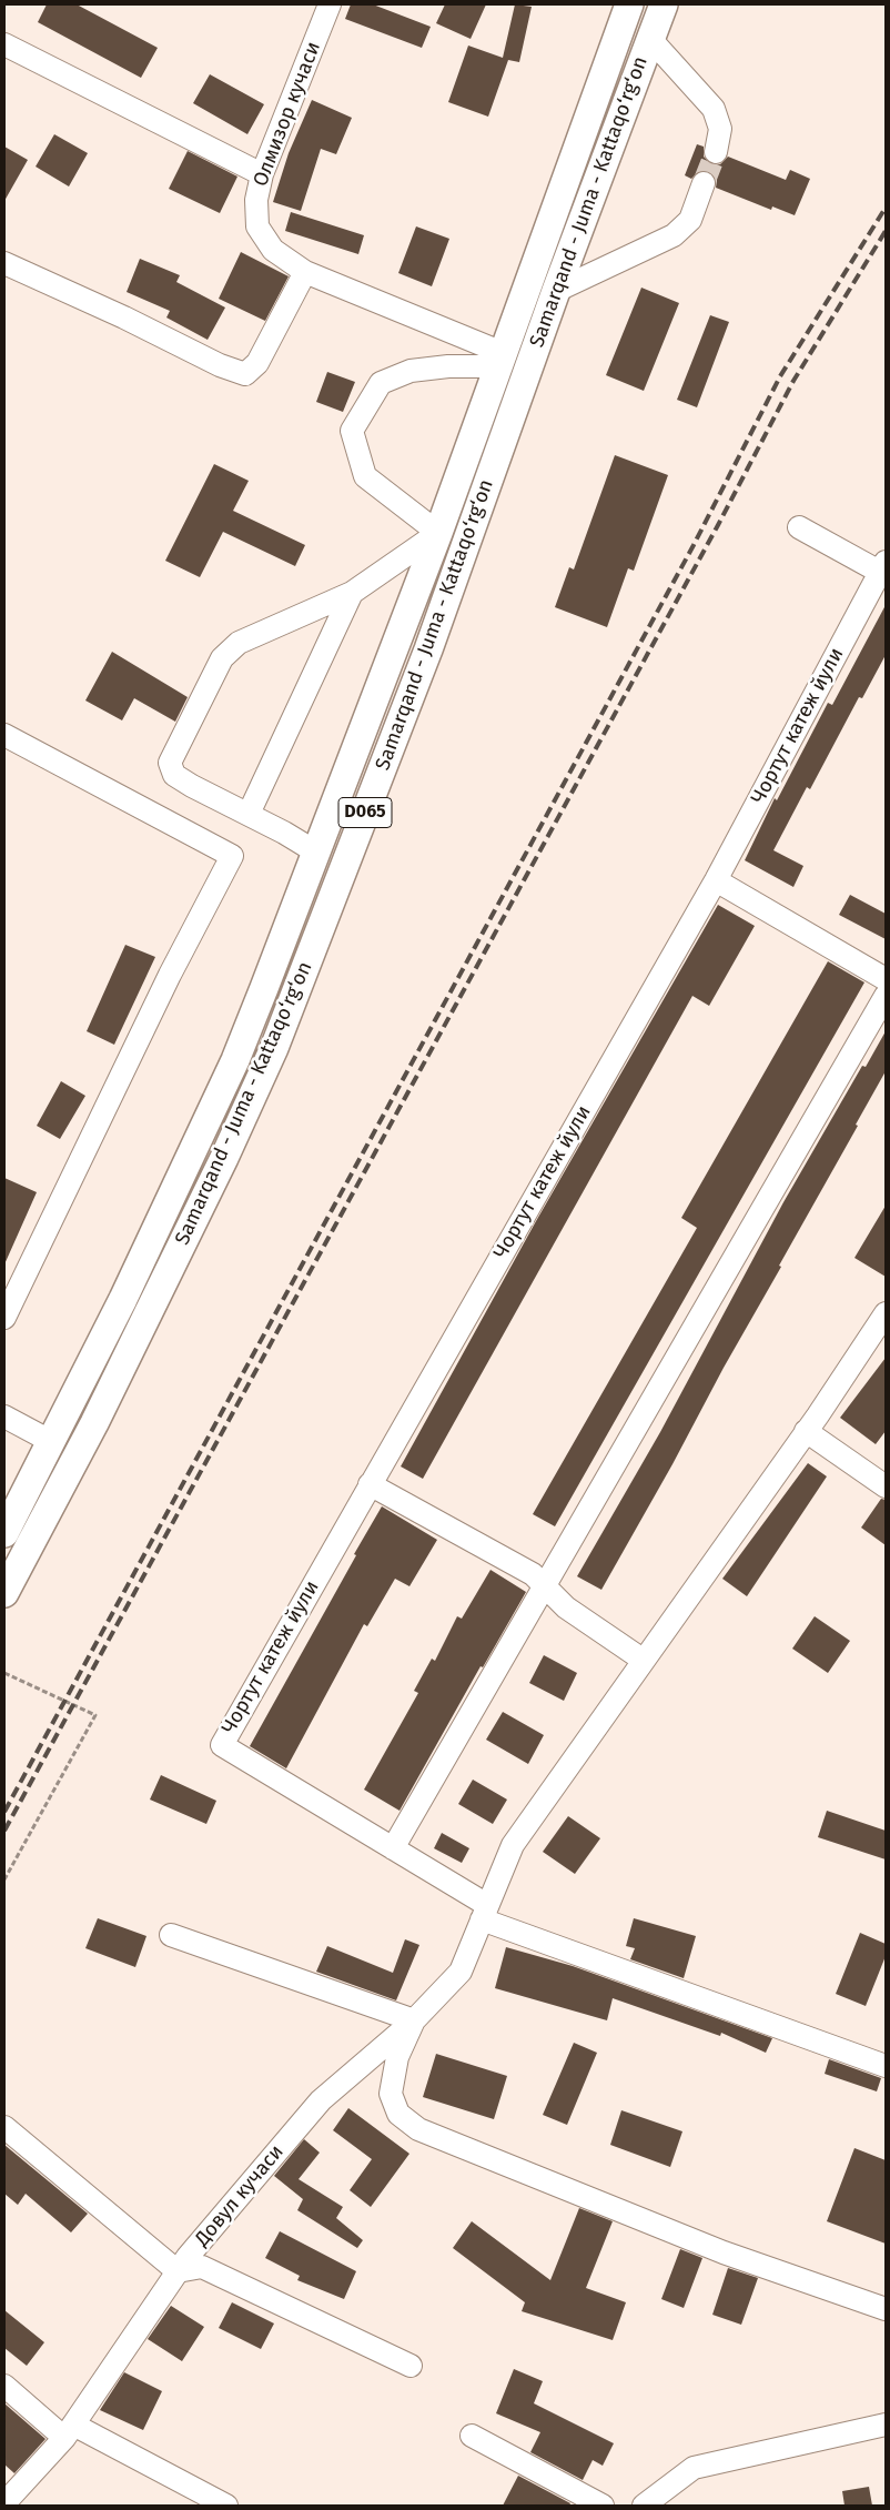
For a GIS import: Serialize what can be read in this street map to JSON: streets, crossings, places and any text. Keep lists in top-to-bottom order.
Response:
{
  "streets": {
    "main road": ["Samarqand - Juma - Kattaqo‘rg‘on", "D065"],
    "street": ["Олмизор кучаси", "Чортут катеж йули", "Довул кучаси"]
  },
  "crossings": [
    ["Чортут катеж йули", "Довул кучаси"]
  ]
}
